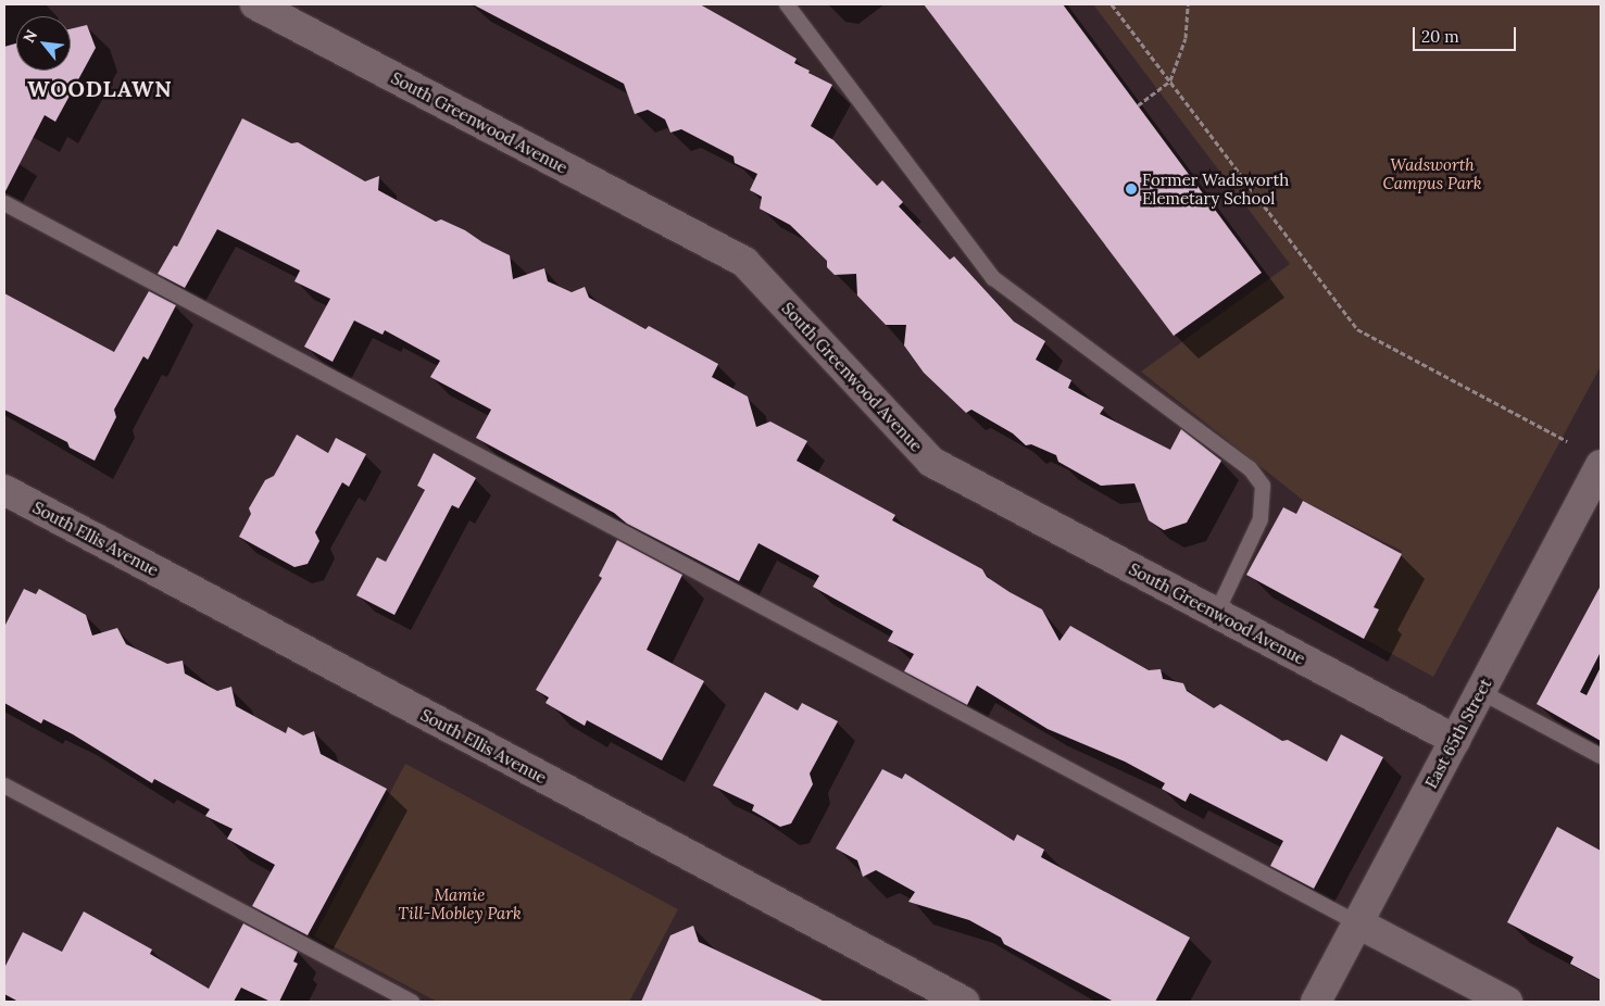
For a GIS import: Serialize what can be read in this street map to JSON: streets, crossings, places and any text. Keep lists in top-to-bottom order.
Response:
{
  "streets": {
    "street": ["South Greenwood Avenue", "South Ellis Avenue", "East 65th Street"]
  },
  "crossings": [
    ["South Greenwood Avenue", "East 65th Street"]
  ],
  "districts": ["WOODLAWN"],
  "parks": ["Wadsworth Campus Park", "Mamie Till-Mobley Park"],
  "places": ["Former Wadsworth Elemetary School"],
  "scale_bar": "20 m",
  "north": "top left"
}
